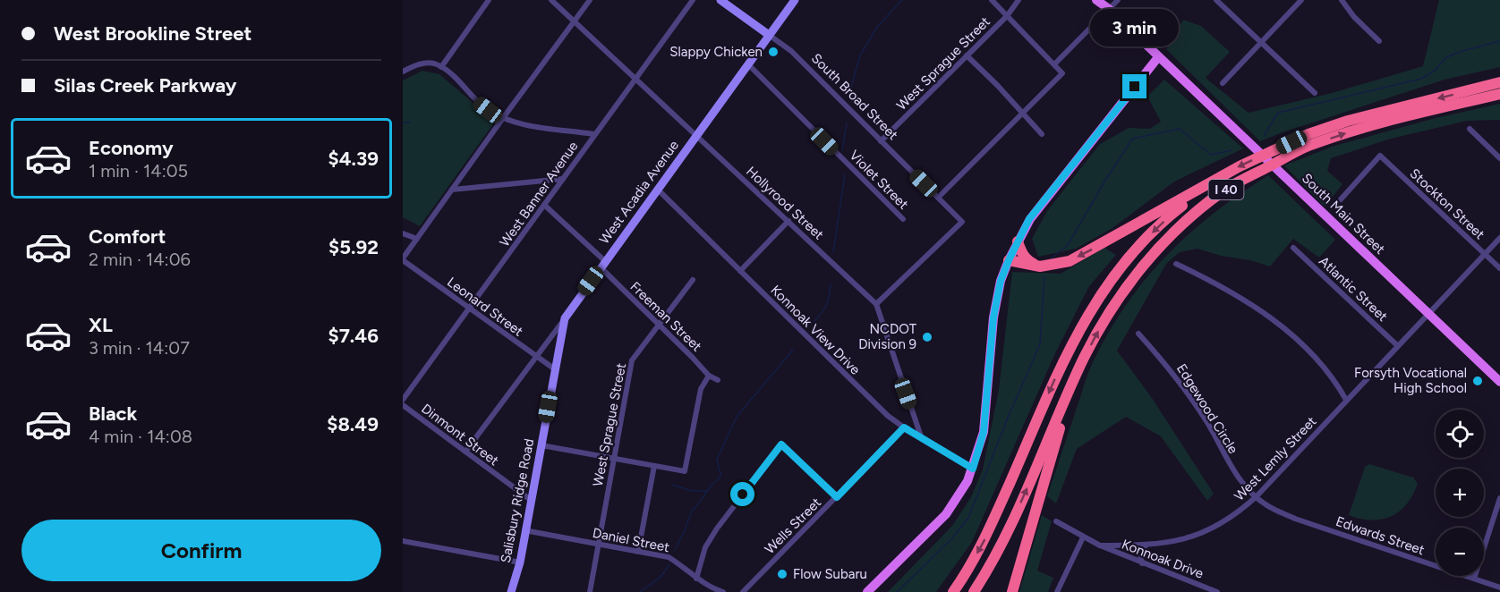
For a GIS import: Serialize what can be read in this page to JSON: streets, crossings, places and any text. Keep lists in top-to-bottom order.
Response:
{
  "streets": {
    "highway": ["I 40"],
    "main road": ["South Main Street"],
    "street": [
      "West Sprague Street",
      "South Broad Street",
      "Violet Street",
      "West Acadia Avenue",
      "West Banner Avenue",
      "Hollyrood Street",
      "Stockton Street",
      "Atlantic Street",
      "Leonard Street",
      "Freeman Street",
      "Konnoak View Drive",
      "Edgewood Circle",
      "Dinmont Street",
      "West Lemly Street",
      "Salisbury Ridge Road",
      "Wells Street",
      "Edwards Street",
      "Daniel Street",
      "Konnoak Drive"
    ]
  },
  "crossings": [
    ["West Sprague Street", "South Broad Street"],
    ["West Sprague Street", "Freeman Street"],
    ["West Sprague Street", "Daniel Street"],
    ["South Broad Street", "West Acadia Avenue"],
    ["South Broad Street", "Hollyrood Street"],
    ["Violet Street", "West Acadia Avenue"],
    ["West Acadia Avenue", "Hollyrood Street"],
    ["West Acadia Avenue", "Leonard Street"],
    ["West Acadia Avenue", "Freeman Street"],
    ["West Acadia Avenue", "Konnoak View Drive"],
    ["West Acadia Avenue", "Dinmont Street"],
    ["West Acadia Avenue", "Salisbury Ridge Road"],
    ["West Banner Avenue", "Hollyrood Street"],
    ["West Banner Avenue", "Leonard Street"],
    ["West Banner Avenue", "Freeman Street"],
    ["Hollyrood Street", "Konnoak View Drive"],
    ["Stockton Street", "West Lemly Street"],
    ["South Main Street", "West Lemly Street"],
    ["Atlantic Street", "West Lemly Street"],
    ["Leonard Street", "Salisbury Ridge Road"],
    ["Konnoak View Drive", "Wells Street"],
    ["Edgewood Circle", "West Lemly Street"],
    ["Edgewood Circle", "Edwards Street"],
    ["Dinmont Street", "Salisbury Ridge Road"],
    ["West Lemly Street", "Edwards Street"],
    ["West Lemly Street", "Konnoak Drive"],
    ["Salisbury Ridge Road", "Daniel Street"]
  ],
  "places": [
    "Slappy Chicken",
    "NCDOT Division 9",
    "Forsyth Vocational High School",
    "Flow Subaru"
  ],
  "page": {
    "banner": ["West Brookline Street", "Silas Creek Parkway"],
    "bubble": "3 min",
    "list": [
      {
        "name": "Economy",
        "note": "1 min · 14:05",
        "value": "$4.39"
      },
      {
        "name": "Comfort",
        "note": "2 min · 14:06",
        "value": "$5.92"
      },
      {
        "name": "XL",
        "note": "3 min · 14:07",
        "value": "$7.46"
      },
      {
        "name": "Black",
        "note": "4 min · 14:08",
        "value": "$8.49"
      }
    ],
    "map_buttons": ["+", "−"],
    "buttons": "Confirm"
  }
}
